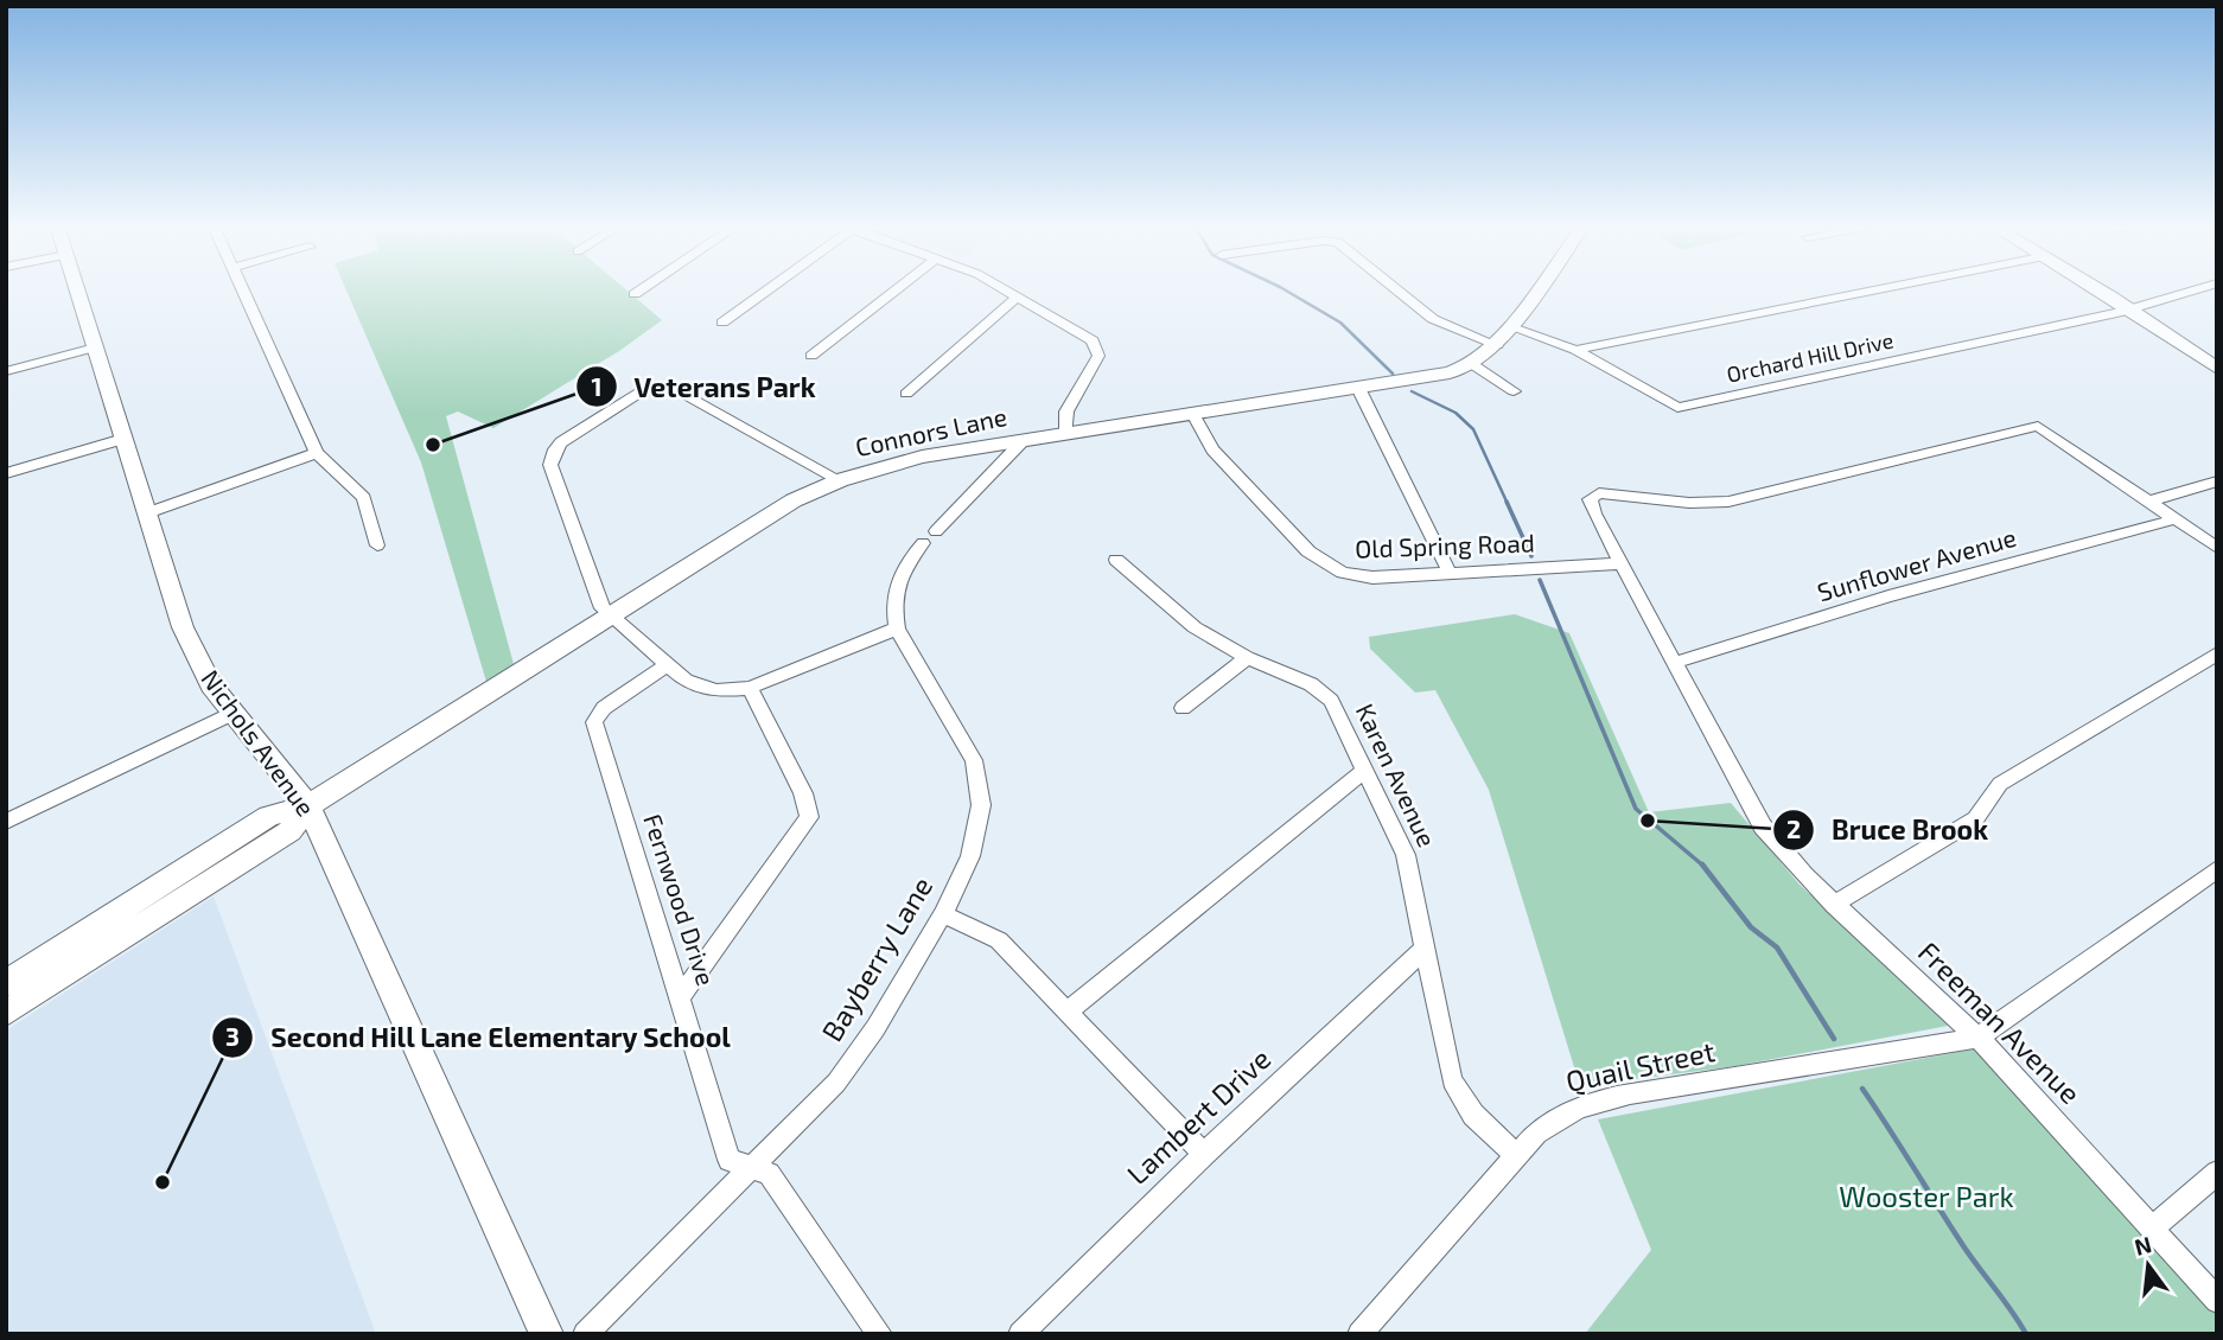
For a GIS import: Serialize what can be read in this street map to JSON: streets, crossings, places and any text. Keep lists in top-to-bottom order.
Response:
{
  "streets": {
    "main road": ["Connors Lane", "Nichols Avenue"],
    "street": [
      "Orchard Hill Drive",
      "Old Spring Road",
      "Sunflower Avenue",
      "Karen Avenue",
      "Fernwood Drive",
      "Bayberry Lane",
      "Freeman Avenue",
      "Quail Street",
      "Lambert Drive"
    ]
  },
  "crossings": [
    ["Orchard Hill Drive", "Connors Lane"],
    ["Connors Lane", "Old Spring Road"],
    ["Connors Lane", "Nichols Avenue"],
    ["Old Spring Road", "Freeman Avenue"],
    ["Sunflower Avenue", "Freeman Avenue"],
    ["Karen Avenue", "Quail Street"],
    ["Karen Avenue", "Lambert Drive"],
    ["Fernwood Drive", "Bayberry Lane"],
    ["Freeman Avenue", "Quail Street"]
  ],
  "parks": ["Wooster Park"],
  "places": ["Veterans Park", "Bruce Brook", "Second Hill Lane Elementary School"],
  "north": "top"
}
